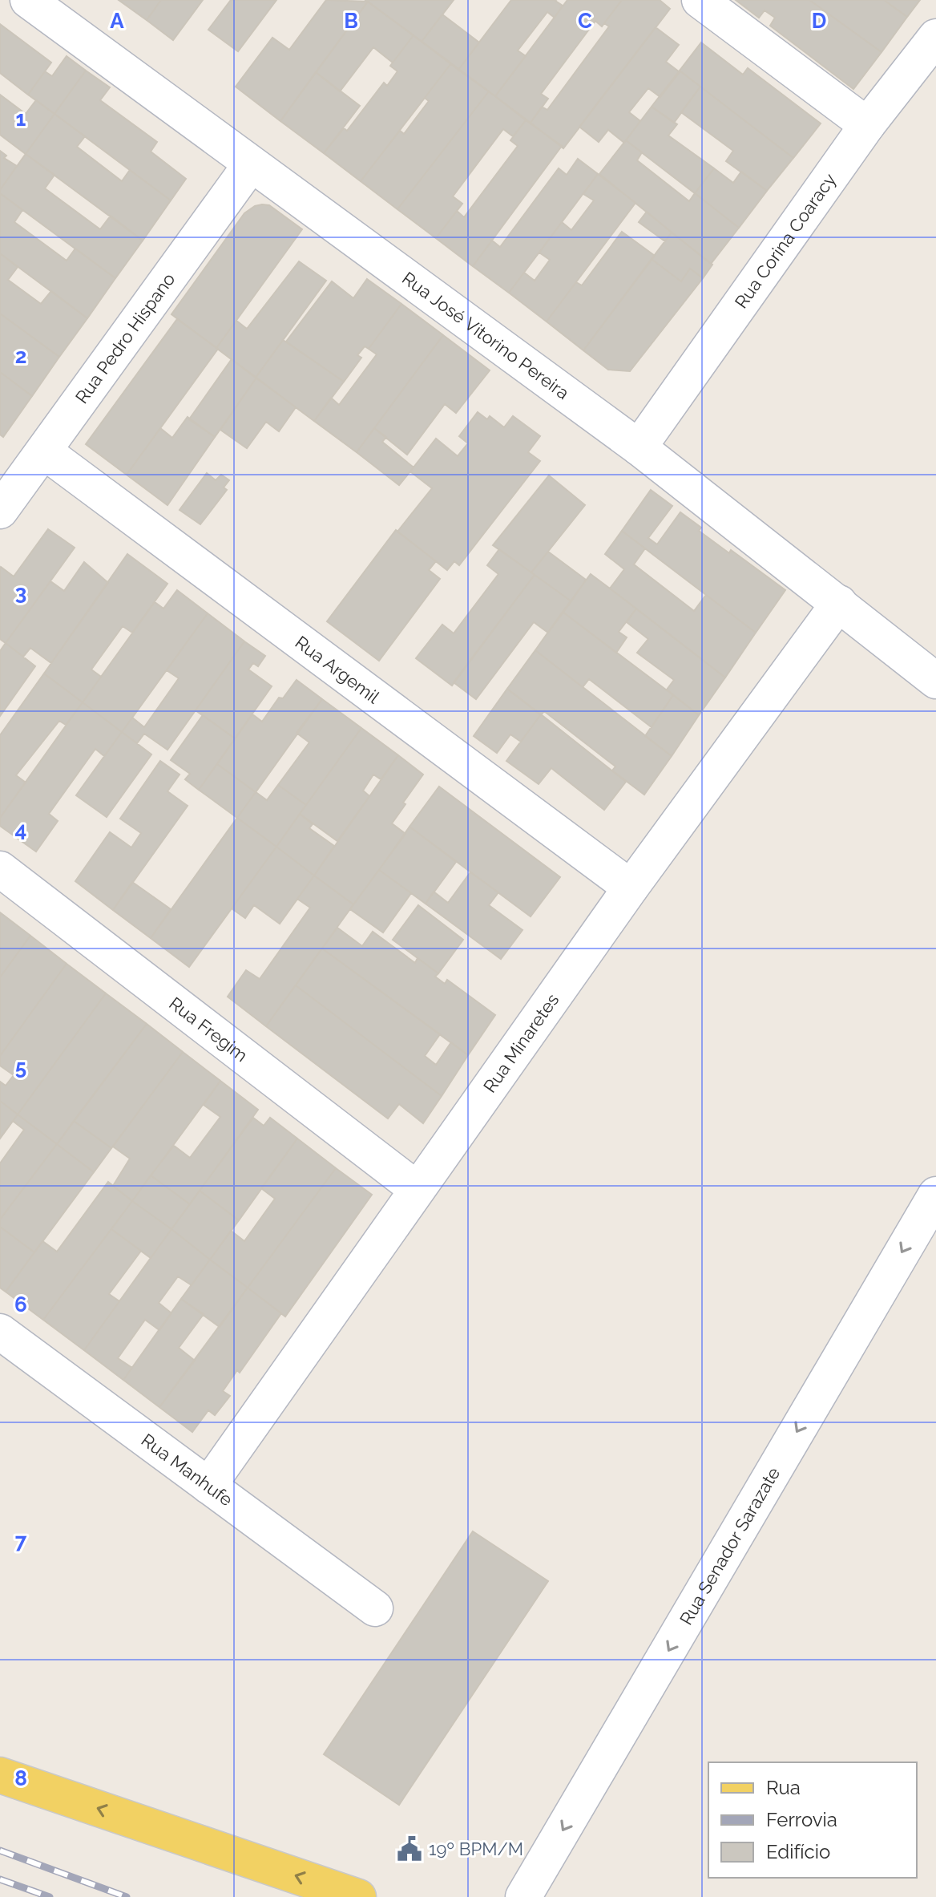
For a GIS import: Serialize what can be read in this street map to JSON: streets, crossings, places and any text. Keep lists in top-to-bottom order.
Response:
{
  "streets": {
    "street": [
      "Rua Corina Coaracy",
      "Rua José Vitorino Pereira",
      "Rua Pedro Hispano",
      "Rua Argemil",
      "Rua Fregim",
      "Rua Minaretes",
      "Rua Manhufe",
      "Rua Senador Sarazate"
    ]
  },
  "crossings": [
    ["Rua Corina Coaracy", "Rua José Vitorino Pereira"],
    ["Rua José Vitorino Pereira", "Rua Pedro Hispano"],
    ["Rua José Vitorino Pereira", "Rua Minaretes"],
    ["Rua Pedro Hispano", "Rua Argemil"],
    ["Rua Argemil", "Rua Minaretes"],
    ["Rua Fregim", "Rua Minaretes"],
    ["Rua Minaretes", "Rua Manhufe"]
  ],
  "one_way": ["Rua Senador Sarazate"],
  "places": {
    "public building": ["19º BPM/M"]
  },
  "legend": ["Rua", "Ferrovia", "Edifício"],
  "grid": {
    "columns": [
      "A",
      "B",
      "C",
      "D"
    ],
    "rows": [
      "1",
      "2",
      "3",
      "4",
      "5",
      "6",
      "7",
      "8"
    ]
  }
}
